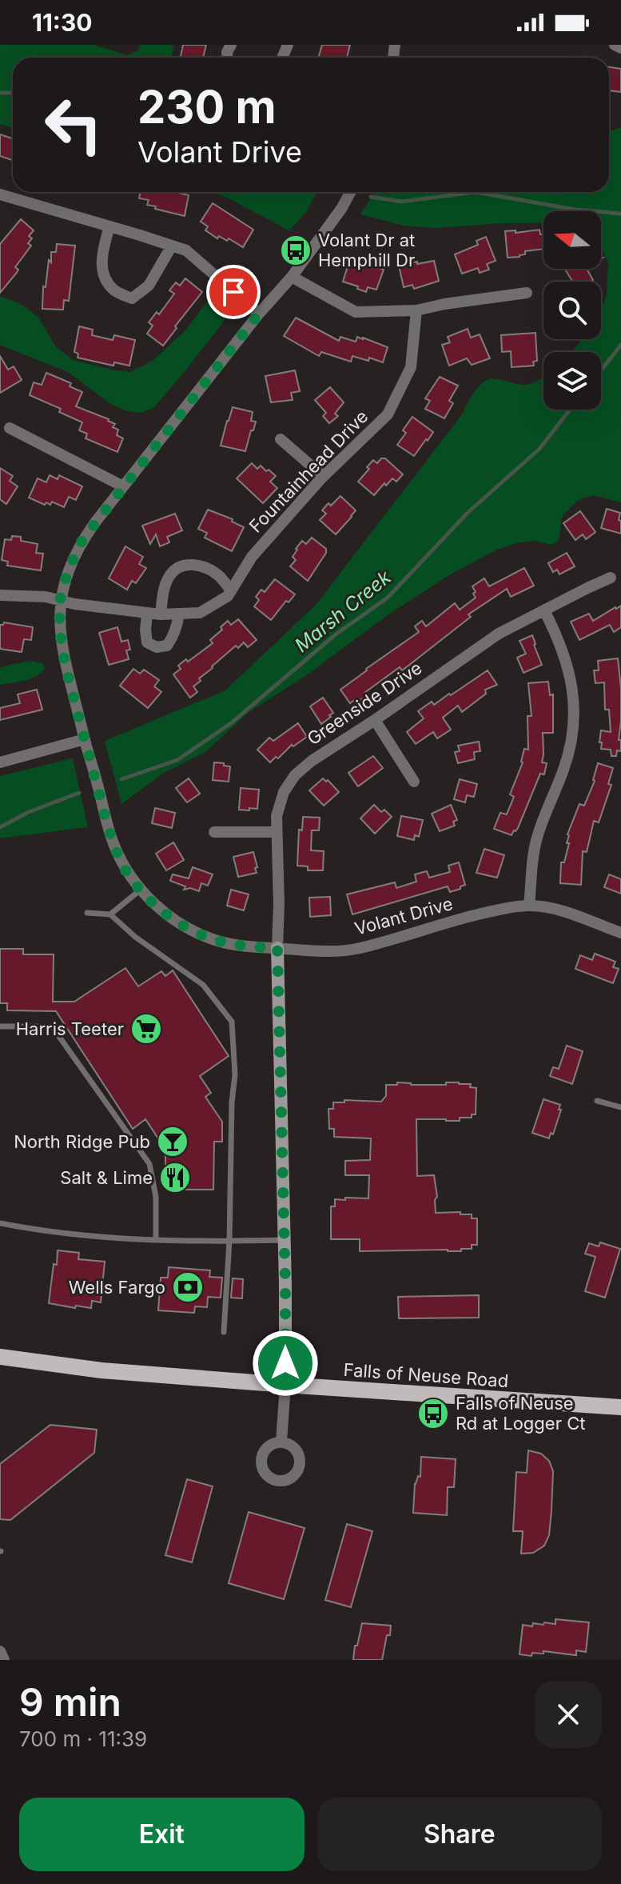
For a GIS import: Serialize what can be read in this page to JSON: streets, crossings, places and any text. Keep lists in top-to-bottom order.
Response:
{
  "streets": {
    "main road": ["Falls of Neuse Road"],
    "street": ["Fountainhead Drive", "Greenside Drive", "Volant Drive"]
  },
  "crossings": [
    ["Fountainhead Drive", "Volant Drive"],
    ["Greenside Drive", "Volant Drive"]
  ],
  "water": ["Marsh Creek"],
  "places": {
    "bus stop": ["Volant Dr at Hemphill Dr", "Falls of Neuse Rd at Logger Ct"],
    "supermarket": ["Harris Teeter"],
    "bar": ["North Ridge Pub"],
    "restaurant": ["Salt & Lime"],
    "bank": ["Wells Fargo"]
  },
  "north": "left",
  "page": {
    "status": "11:30",
    "turn": ["230 m", "Volant Drive"],
    "heading": ["9 min", "700 m · 11:39"],
    "buttons": ["Exit", "Share"]
  }
}
